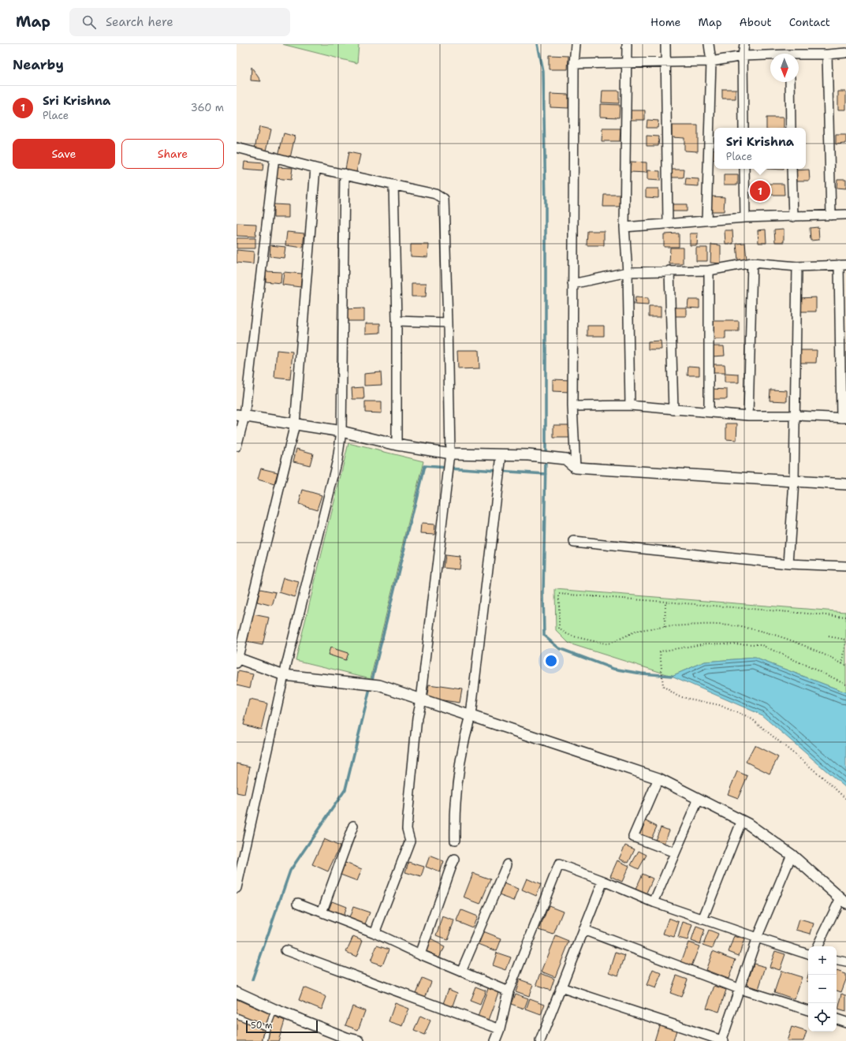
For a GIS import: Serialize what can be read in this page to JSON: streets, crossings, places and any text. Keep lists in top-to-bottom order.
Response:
{
  "scale_bar": "50 m",
  "north": "bottom",
  "page": {
    "header": "Map",
    "search": "Search here",
    "nav": [
      "Home",
      "Map",
      "About",
      "Contact"
    ],
    "heading": "Nearby",
    "list": [
      {
        "mark": "1",
        "name": "Sri Krishna",
        "note": "Place",
        "value": "360 m"
      }
    ],
    "popup": ["Sri Krishna", "Place"],
    "buttons": ["Save", "Share"],
    "pins": "1",
    "map_buttons": ["+", "−"],
    "scale": "50 m"
  }
}
